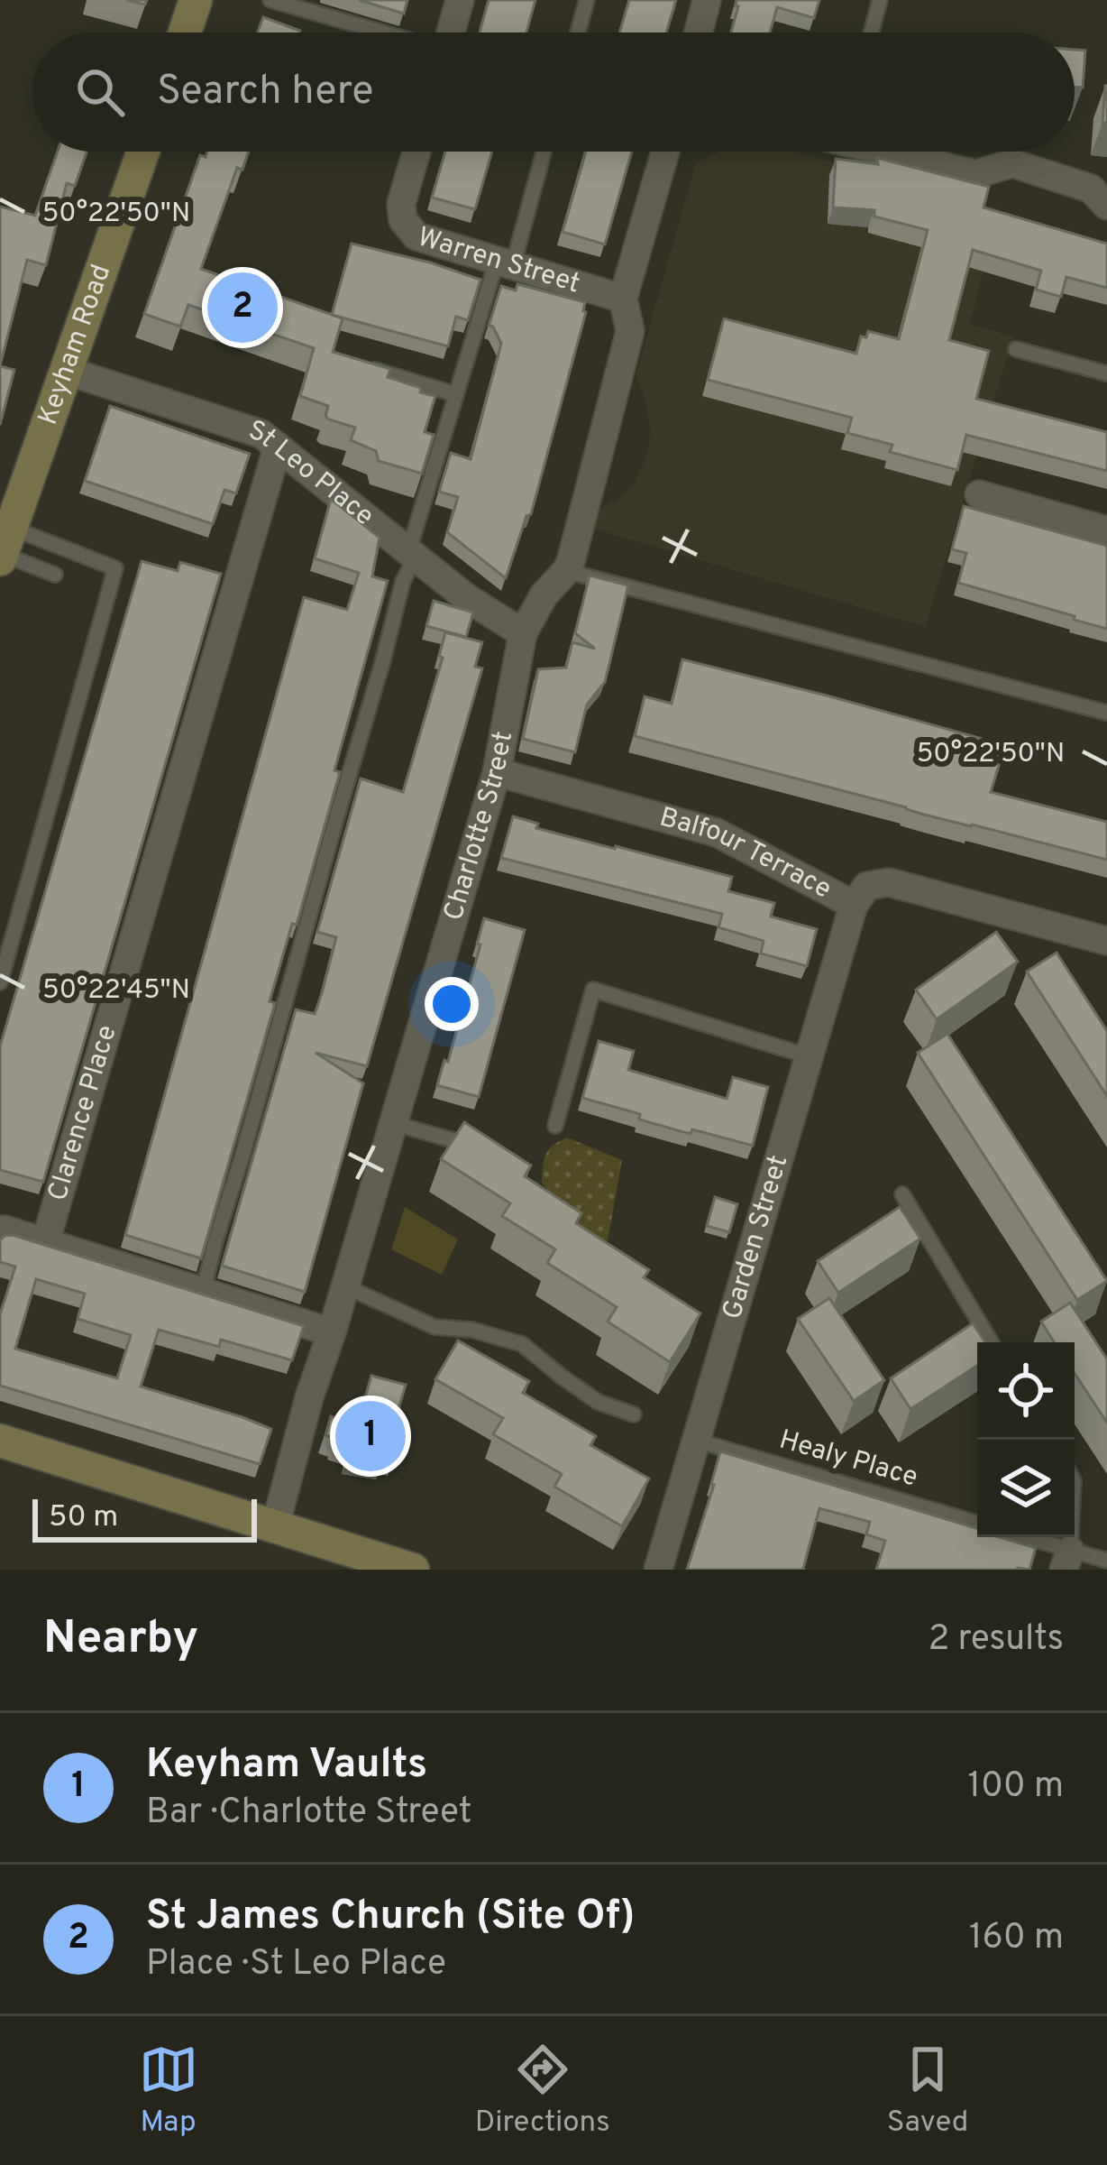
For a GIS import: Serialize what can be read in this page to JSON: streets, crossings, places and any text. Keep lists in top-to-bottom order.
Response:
{
  "streets": {
    "main road": ["Keyham Road"],
    "street": [
      "Warren Street",
      "St Leo Place",
      "Charlotte Street",
      "Balfour Terrace",
      "Clarence Place",
      "Garden Street"
    ],
    "lane": ["Healy Place"]
  },
  "crossings": [
    ["Warren Street", "Charlotte Street"],
    ["Keyham Road", "St Leo Place"],
    ["St Leo Place", "Charlotte Street"],
    ["St Leo Place", "Clarence Place"],
    ["Charlotte Street", "Balfour Terrace"],
    ["Balfour Terrace", "Garden Street"],
    ["Garden Street", "Healy Place"]
  ],
  "scale_bar": "50 m",
  "page": {
    "search": "Search here",
    "pins": ["2", "1"],
    "scale": "50 m",
    "heading": ["Nearby", "2 results"],
    "list": [
      {
        "mark": "1",
        "name": "Keyham Vaults",
        "note": "Bar · Charlotte Street",
        "value": "100 m"
      },
      {
        "mark": "2",
        "name": "St James Church (Site Of)",
        "note": "Place · St Leo Place",
        "value": "160 m"
      }
    ],
    "nav": ["Map", "Directions", "Saved"]
  },
  "coordinates": ["50°22'50\"N", "50°22'45\"N"]
}
